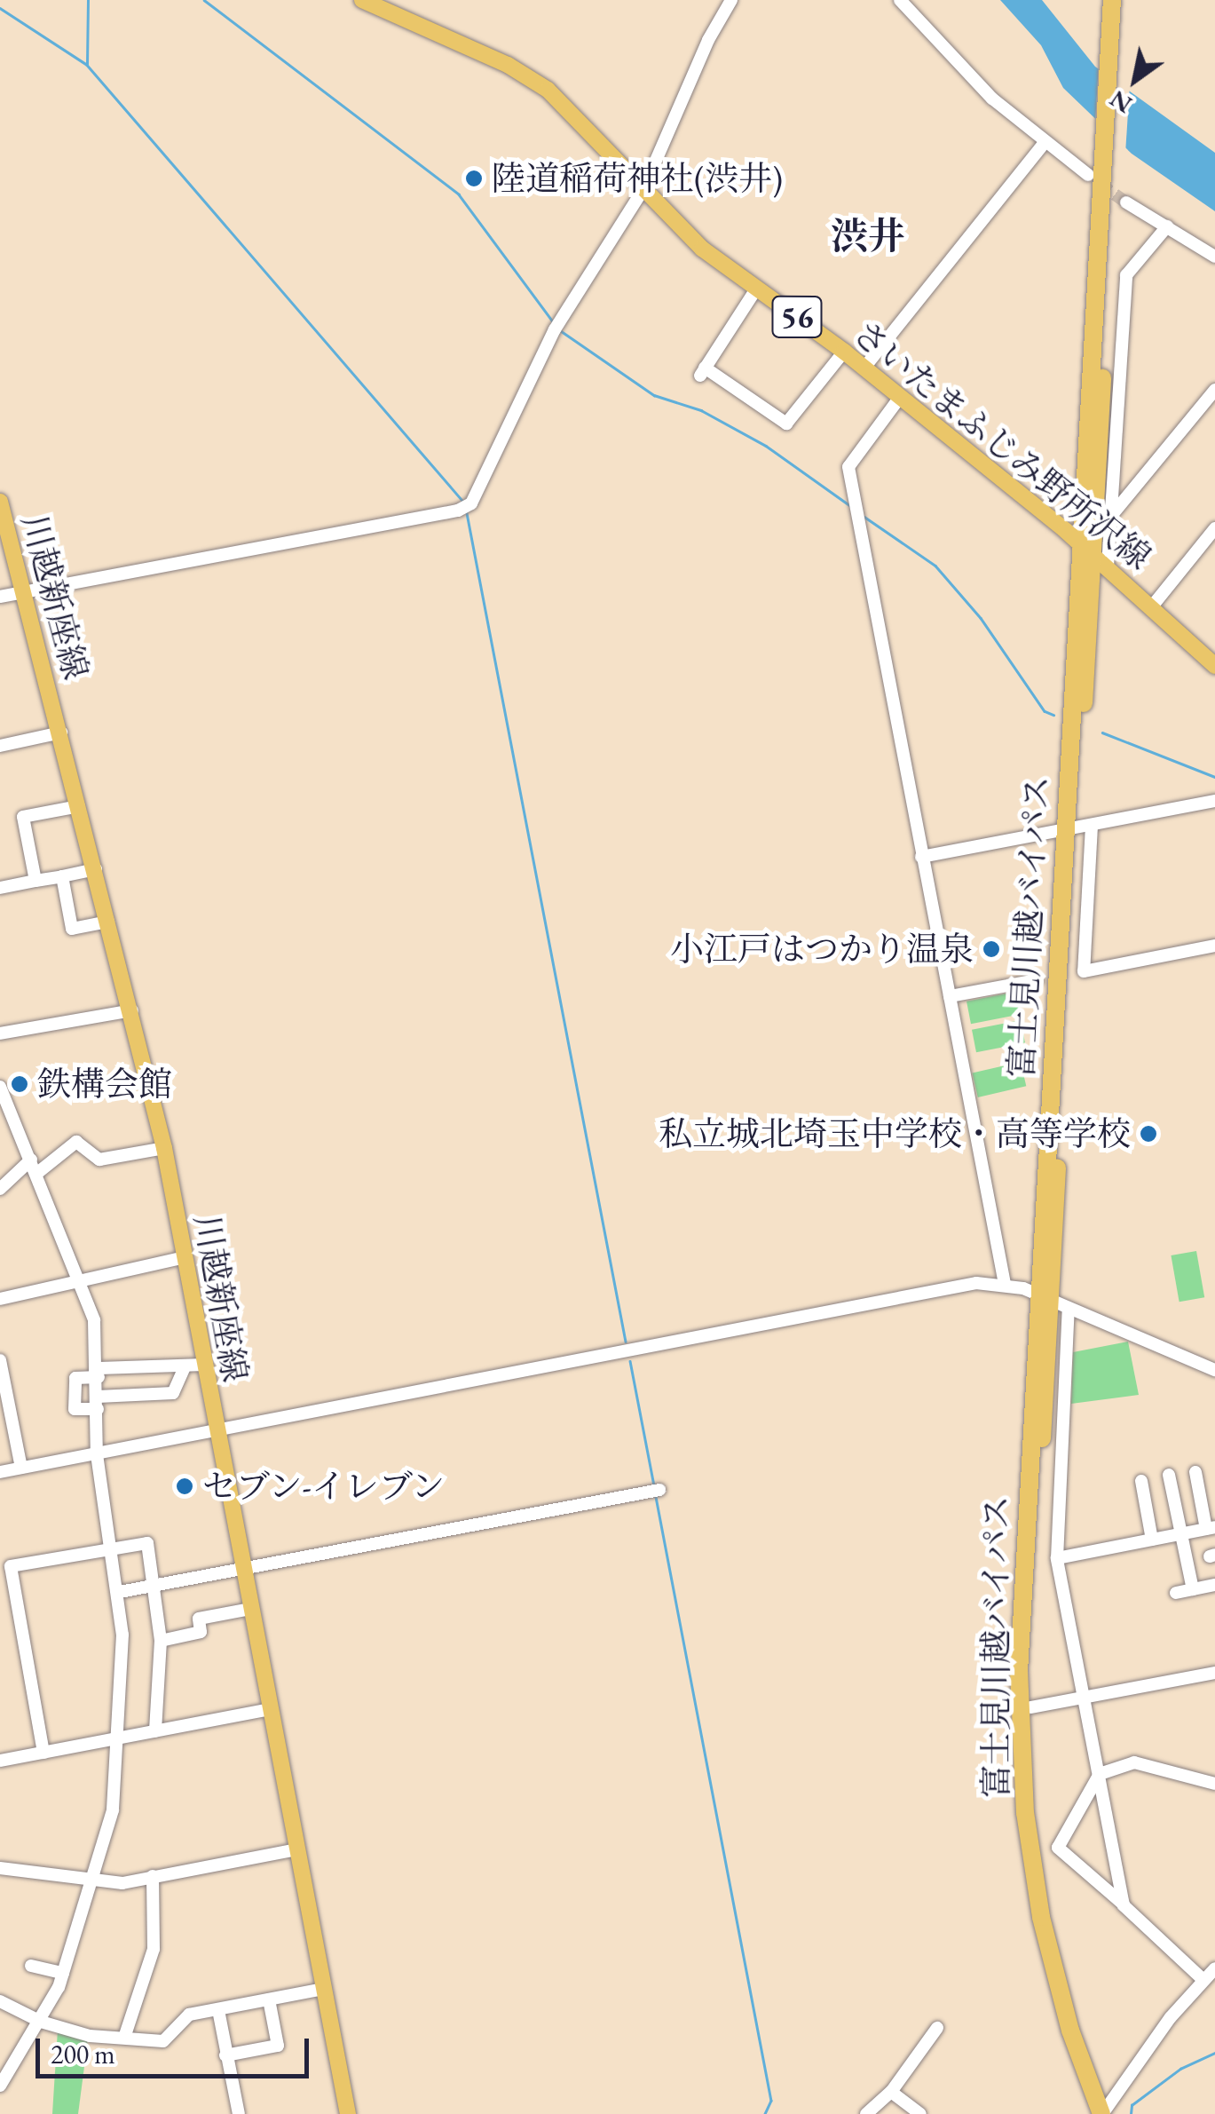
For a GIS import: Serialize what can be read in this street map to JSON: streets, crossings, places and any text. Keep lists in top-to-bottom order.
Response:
{
  "streets": {
    "highway": ["富士見川越バイパス"],
    "main road": ["56", "さいたまふじみ野所沢線", "川越新座線"]
  },
  "crossings": [
    ["さいたまふじみ野所沢線", "富士見川越バイパス"]
  ],
  "districts": ["渋井"],
  "places": [
    "陸道稲荷神社(渋井)",
    "小江戸はつかり温泉",
    "鉄構会館",
    "私立城北埼玉中学校・高等学校",
    "セブン-イレブン"
  ],
  "scale_bar": "200 m",
  "north": "bottom left"
}
